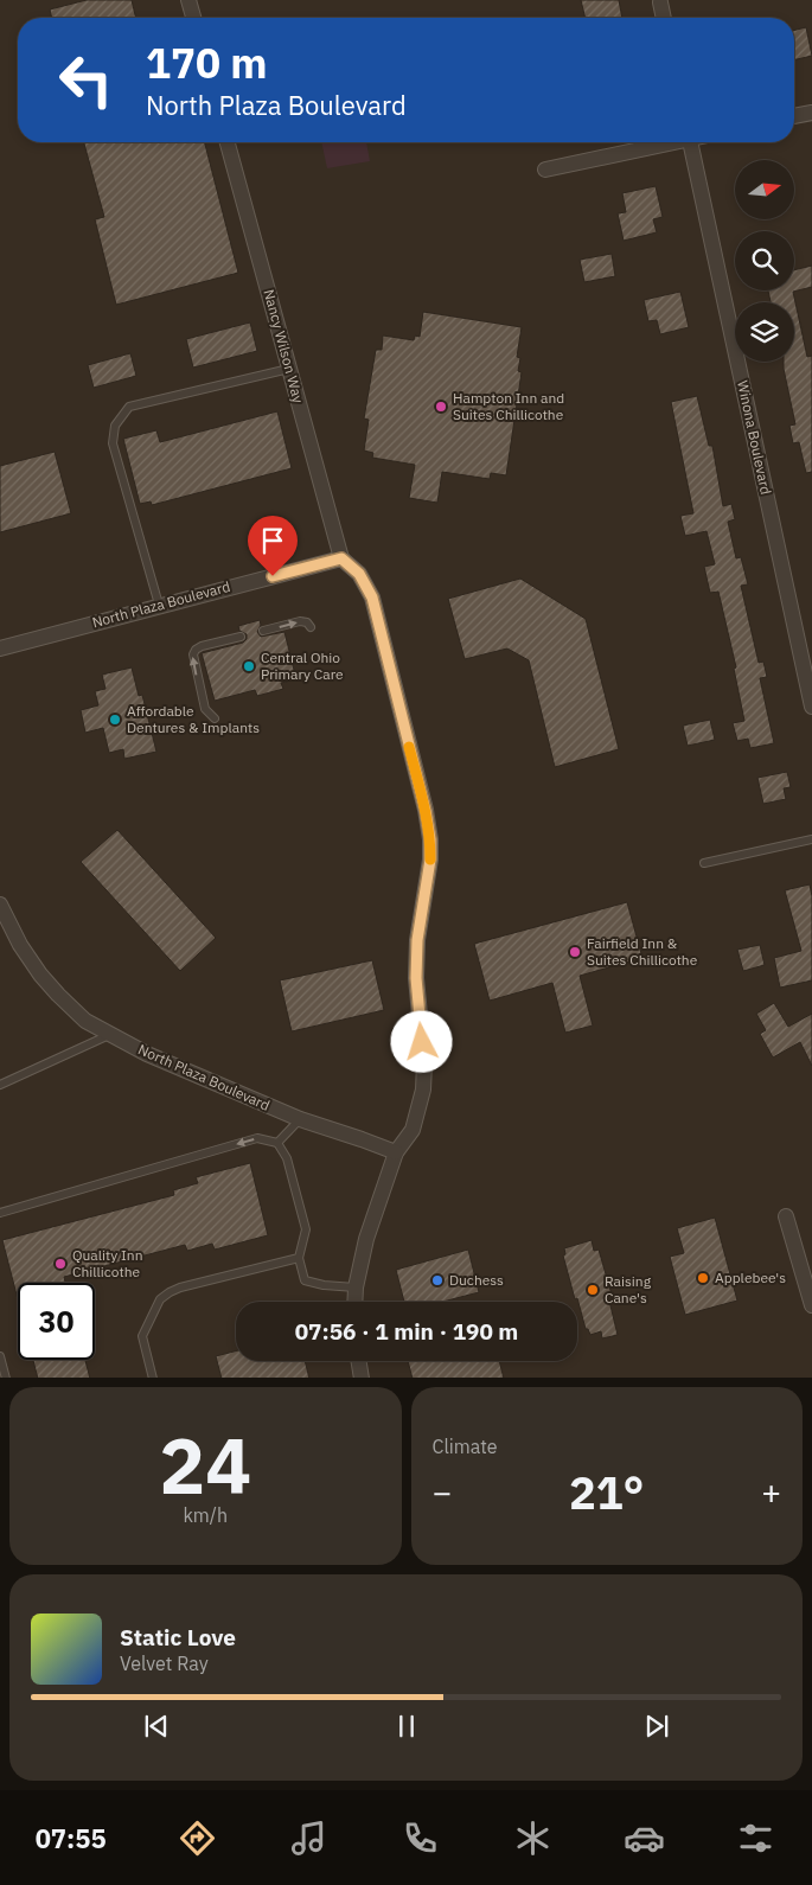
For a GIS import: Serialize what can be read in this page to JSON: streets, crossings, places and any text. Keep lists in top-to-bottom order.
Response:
{
  "streets": {
    "street": ["Nancy Wilson Way", "Winona Boulevard", "North Plaza Boulevard"]
  },
  "crossings": [
    ["Nancy Wilson Way", "North Plaza Boulevard"]
  ],
  "places": [
    "Hampton Inn and Suites Chillicothe",
    "Central Ohio Primary Care",
    "Affordable Dentures & Implants",
    "Fairfield Inn & Suites Chillicothe",
    "Quality Inn Chillicothe",
    "Applebee's",
    "Duchess",
    "Raising Cane's"
  ],
  "north": "right",
  "page": {
    "turn": ["170 m", "North Plaza Boulevard"],
    "limit": "30",
    "trip": "07:56 · 1 min · 190 m",
    "tile": [
      ["24", "km/h"],
      "Climate"
    ],
    "heat": ["−", "21°", "+"],
    "song": ["Static Love", "Velvet Ray"],
    "tabs": "07:55"
  }
}
